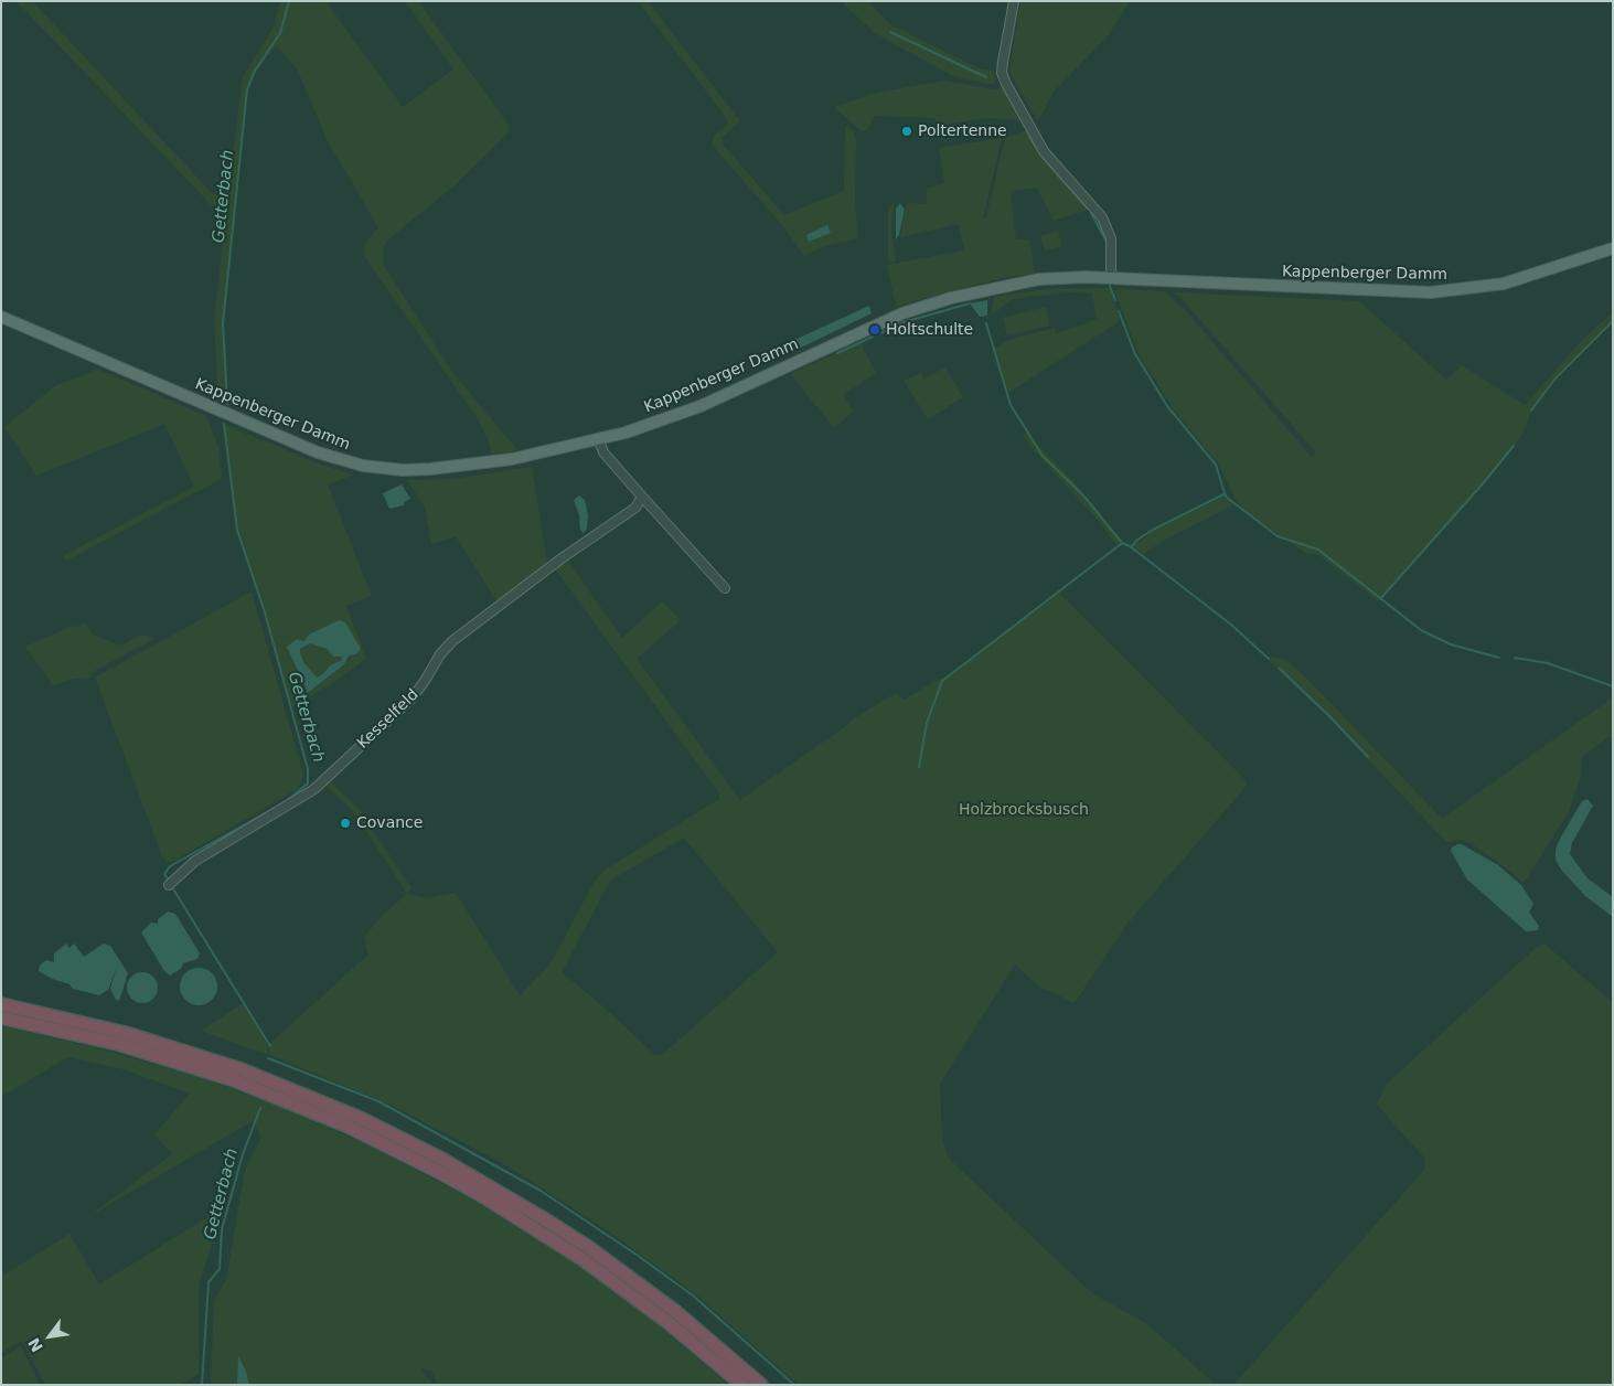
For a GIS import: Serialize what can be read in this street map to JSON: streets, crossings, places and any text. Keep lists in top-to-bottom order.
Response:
{
  "streets": {
    "main road": ["Kappenberger Damm"],
    "street": ["Kesselfeld"]
  },
  "water": ["Getterbach"],
  "parks": ["Holzbrocksbusch"],
  "places": ["Poltertenne", "Holtschulte", "Covance"],
  "north": "bottom left"
}
